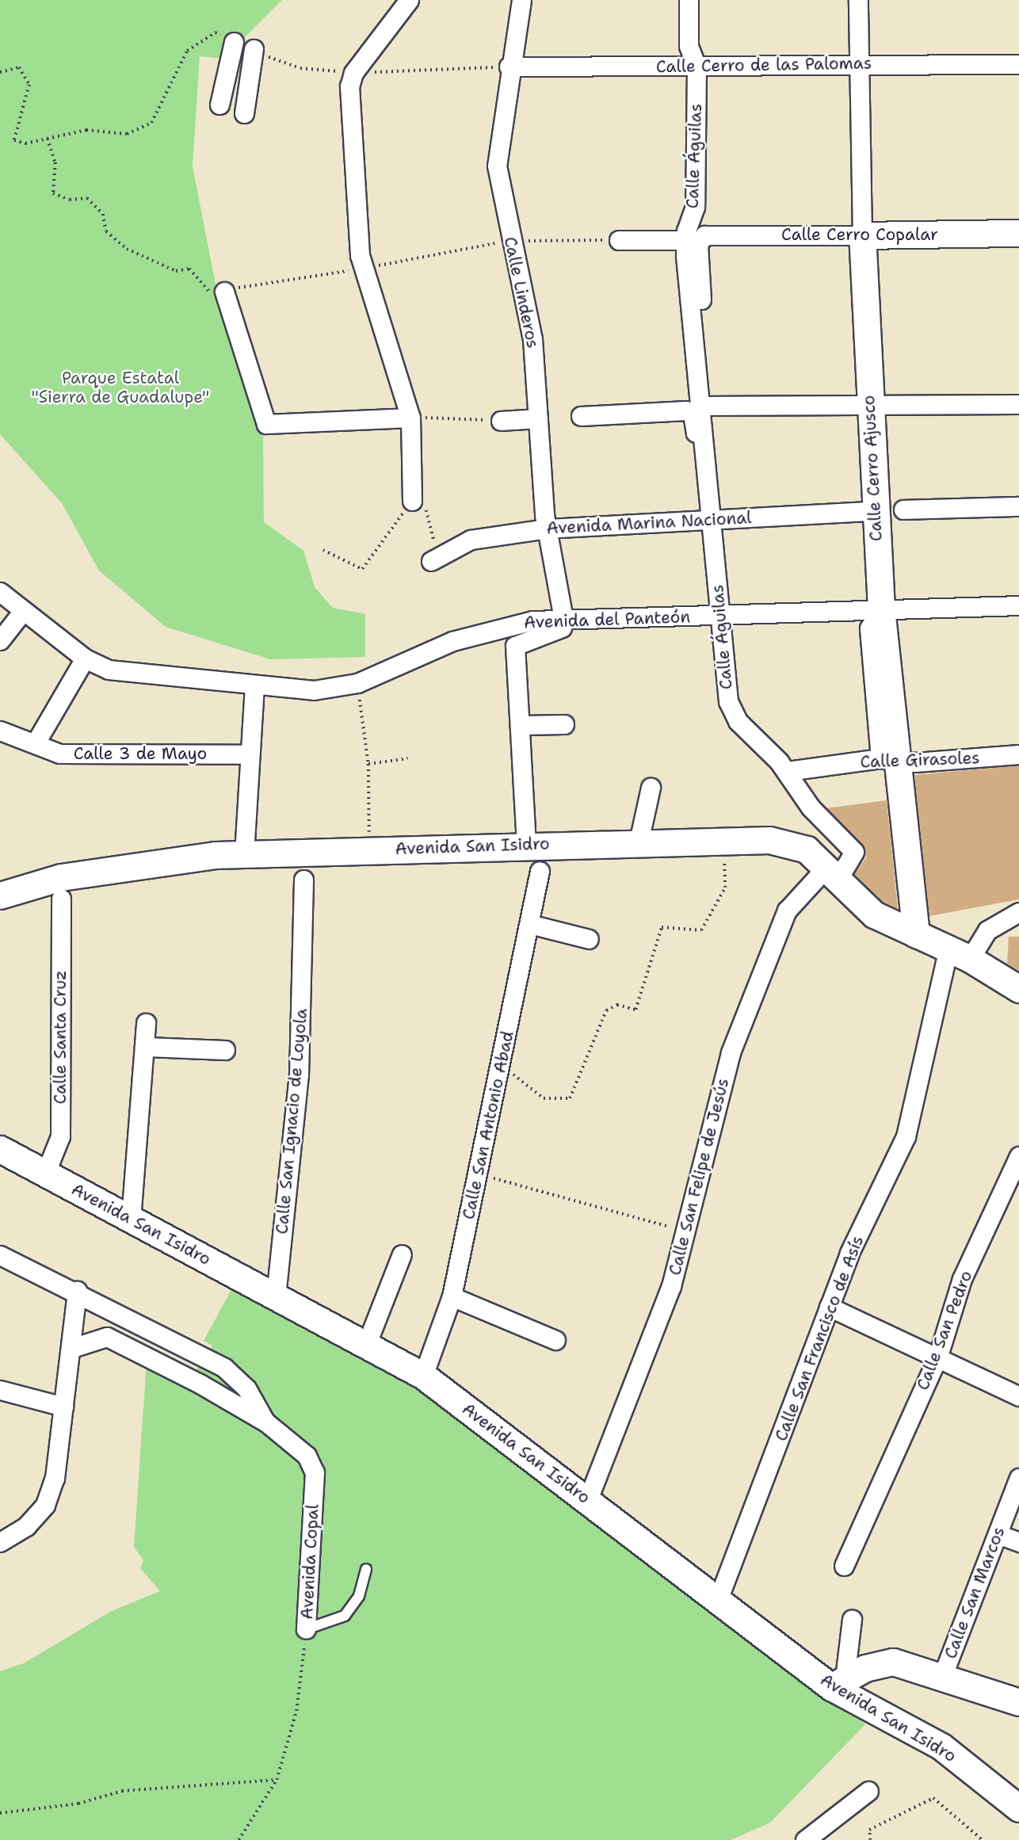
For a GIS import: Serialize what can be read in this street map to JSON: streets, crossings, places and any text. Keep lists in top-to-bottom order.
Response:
{
  "streets": {
    "street": [
      "Calle Cerro de las Palomas",
      "Calle Águilas",
      "Calle Cerro Copalar",
      "Calle Linderos",
      "Calle Cerro Ajusco",
      "Avenida Marina Nacional",
      "Avenida del Panteón",
      "Calle 3 de Mayo",
      "Calle Girasoles",
      "Avenida San Isidro",
      "Calle Santa Cruz",
      "Calle San Ignacio de Loyola",
      "Calle San Antonio Abad",
      "Calle San Felipe de Jesús",
      "Calle San Pedro",
      "Calle San Francisco de Asís",
      "Avenida Copal",
      "Calle San Marcos"
    ]
  },
  "crossings": [
    ["Calle Cerro de las Palomas", "Calle Águilas"],
    ["Calle Cerro de las Palomas", "Calle Linderos"],
    ["Calle Cerro de las Palomas", "Calle Cerro Ajusco"],
    ["Calle Águilas", "Calle Cerro Copalar"],
    ["Calle Águilas", "Avenida Marina Nacional"],
    ["Calle Águilas", "Avenida del Panteón"],
    ["Calle Águilas", "Calle Girasoles"],
    ["Calle Águilas", "Avenida San Isidro"],
    ["Calle Águilas", "Calle San Felipe de Jesús"],
    ["Calle Cerro Copalar", "Calle Cerro Ajusco"],
    ["Calle Linderos", "Avenida Marina Nacional"],
    ["Calle Linderos", "Avenida del Panteón"],
    ["Calle Cerro Ajusco", "Avenida Marina Nacional"],
    ["Calle Cerro Ajusco", "Avenida del Panteón"],
    ["Calle Cerro Ajusco", "Calle Girasoles"],
    ["Calle Cerro Ajusco", "Avenida San Isidro"],
    ["Avenida San Isidro", "Calle Santa Cruz"],
    ["Avenida San Isidro", "Calle San Ignacio de Loyola"],
    ["Avenida San Isidro", "Calle San Antonio Abad"],
    ["Avenida San Isidro", "Calle San Felipe de Jesús"],
    ["Avenida San Isidro", "Calle San Francisco de Asís"]
  ],
  "parks": ["Parque Estatal \"Sierra de Guadalupe\""]
}
